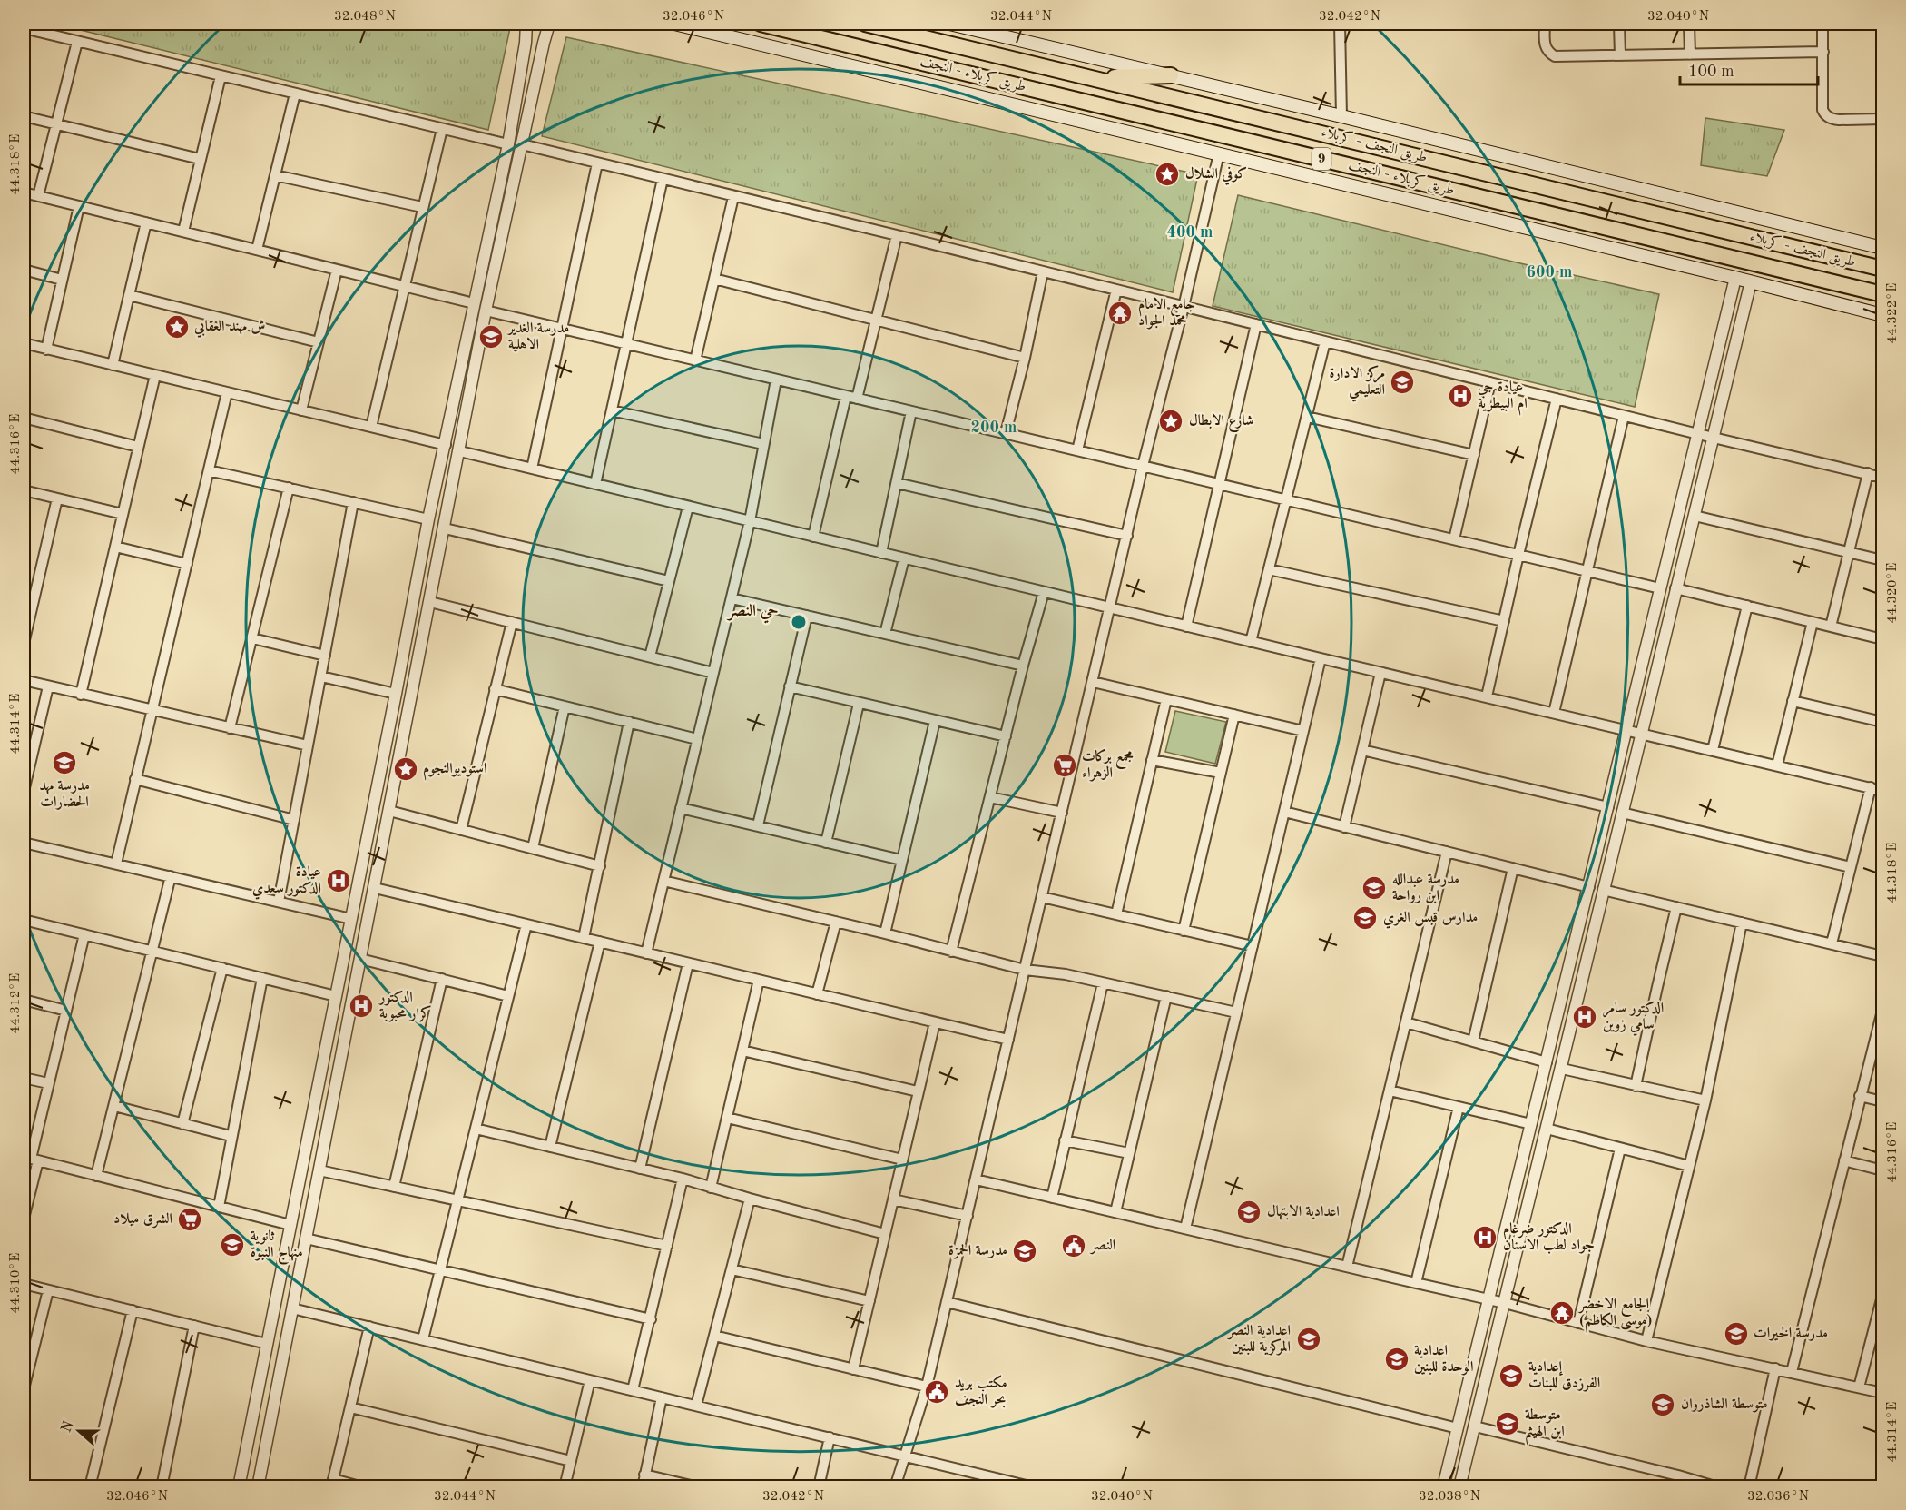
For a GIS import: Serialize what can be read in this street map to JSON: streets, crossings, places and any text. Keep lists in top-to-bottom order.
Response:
{
  "streets": {
    "highway": ["طريق کربلاء - النجف", "طريق النجف - کربلاء", "9"]
  },
  "districts": ["حي النصر"],
  "places": {
    "place": [
      "كوفي الشلال",
      "ش مهند العقابي",
      "شارع الابطال",
      "استوديوالنجوم"
    ],
    "temple": ["جامع الامام محمد الجواد", "الجامع الاخضر (موسى الكاظم)"],
    "school or university": [
      "مدرسة الغدير الاهلية",
      "مركز الادارة التعليمي",
      "مدرسة مهد الحضارات",
      "مدرسة عبدالله ابن رواحة",
      "مدارس قبس الغري",
      "اعدادية الابتهال",
      "ثانوية منهاج النبوة",
      "مدرسة الحمزة",
      "مدرسة الخيرات",
      "اعدادية النصر المركزية للبنين",
      "اعدادية الوحدة للبنين",
      "إعدادية الفرزدق للبنات",
      "متوسطة الشاذروان",
      "متوسطة ابن الهيثم"
    ],
    "hospital": [
      "عيادة جي ام البيطرية",
      "عيادة الدكتور سعدي",
      "الدكتور كرار محبوبة",
      "الدكتور سامر سامي زوين",
      "الدكتور ضرغام جواد لطب الاسنان"
    ],
    "supermarket": ["مجمع بركات الزهراء", "الشرق ميلاد"],
    "public building": ["النصر", "مكتب بريد بحر النجف"]
  },
  "scale_bar": "100 m",
  "north": "left",
  "coordinates": [
    "32.048°N",
    "32.046°N",
    "32.044°N",
    "32.042°N",
    "32.040°N",
    "44.318°E",
    "44.322°E",
    "44.316°E",
    "44.320°E",
    "44.314°E",
    "44.312°E",
    "44.310°E",
    "32.038°N",
    "32.036°N"
  ],
  "rings": ["400 m", "600 m", "200 m"]
}
